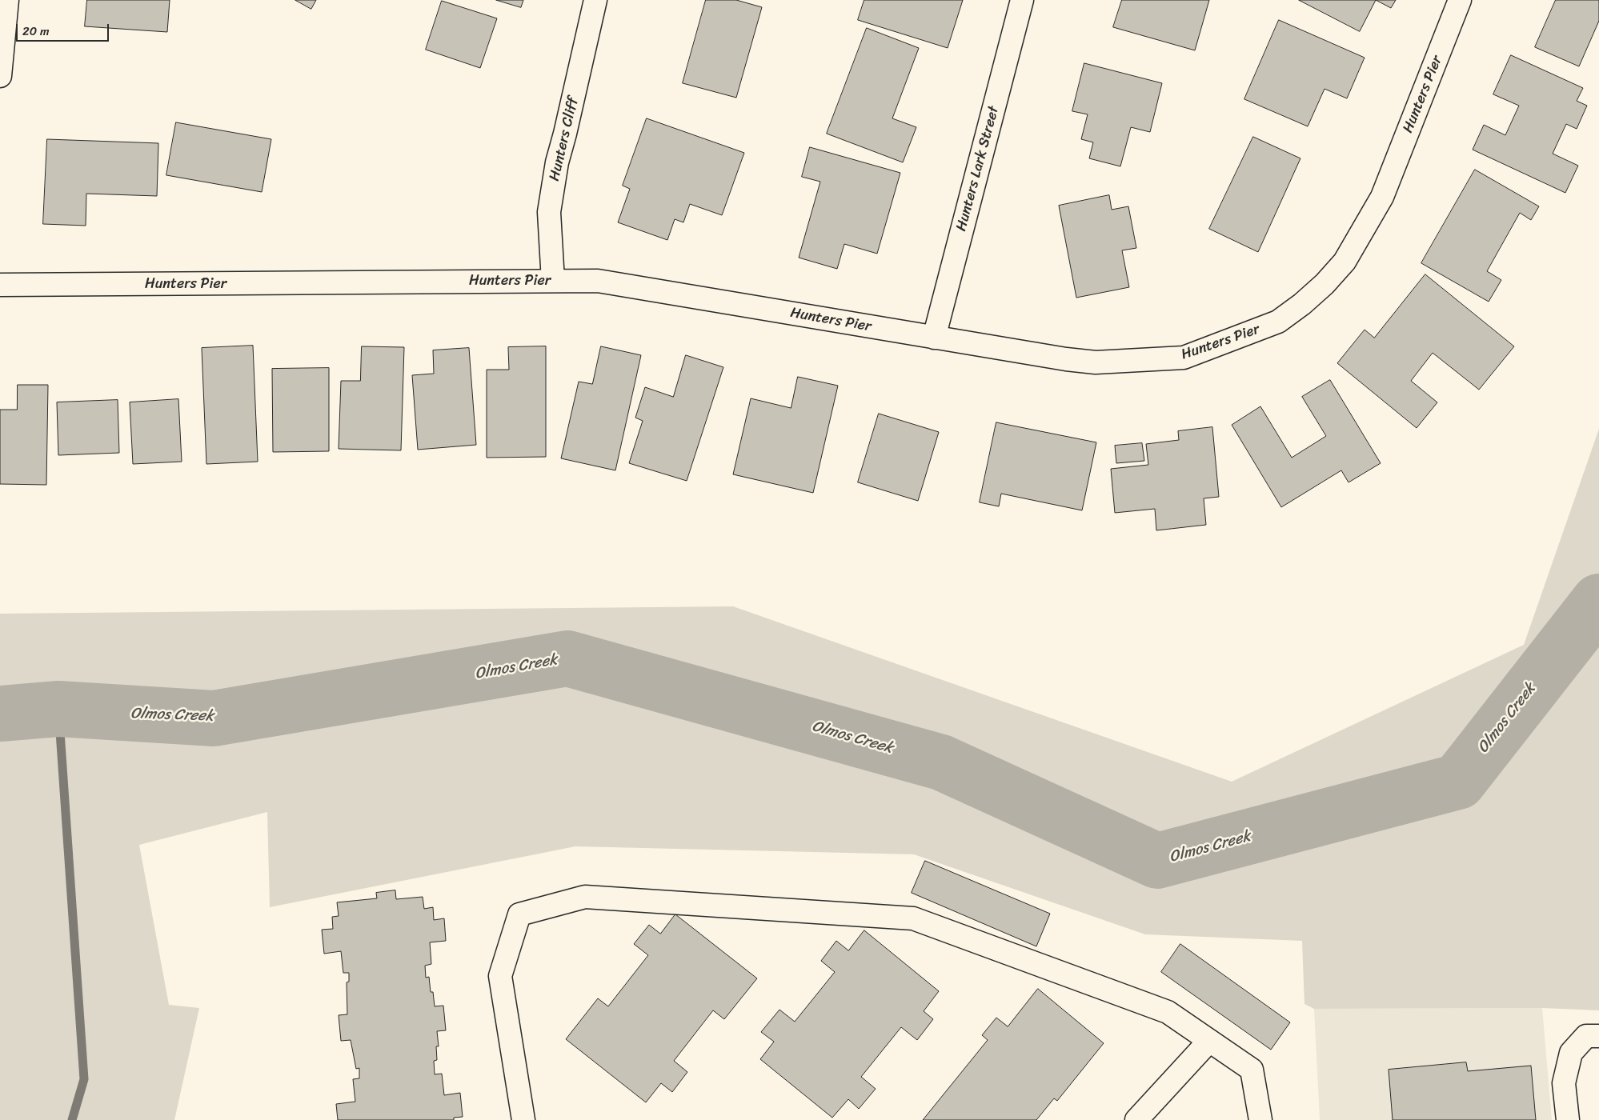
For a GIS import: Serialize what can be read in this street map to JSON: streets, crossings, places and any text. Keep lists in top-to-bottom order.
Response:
{
  "streets": {
    "street": ["Hunters Pier", "Hunters Cliff", "Hunters Lark Street"]
  },
  "crossings": [
    ["Hunters Pier", "Hunters Cliff"],
    ["Hunters Pier", "Hunters Lark Street"]
  ],
  "water": ["Olmos Creek"],
  "scale_bar": "20 m"
}
